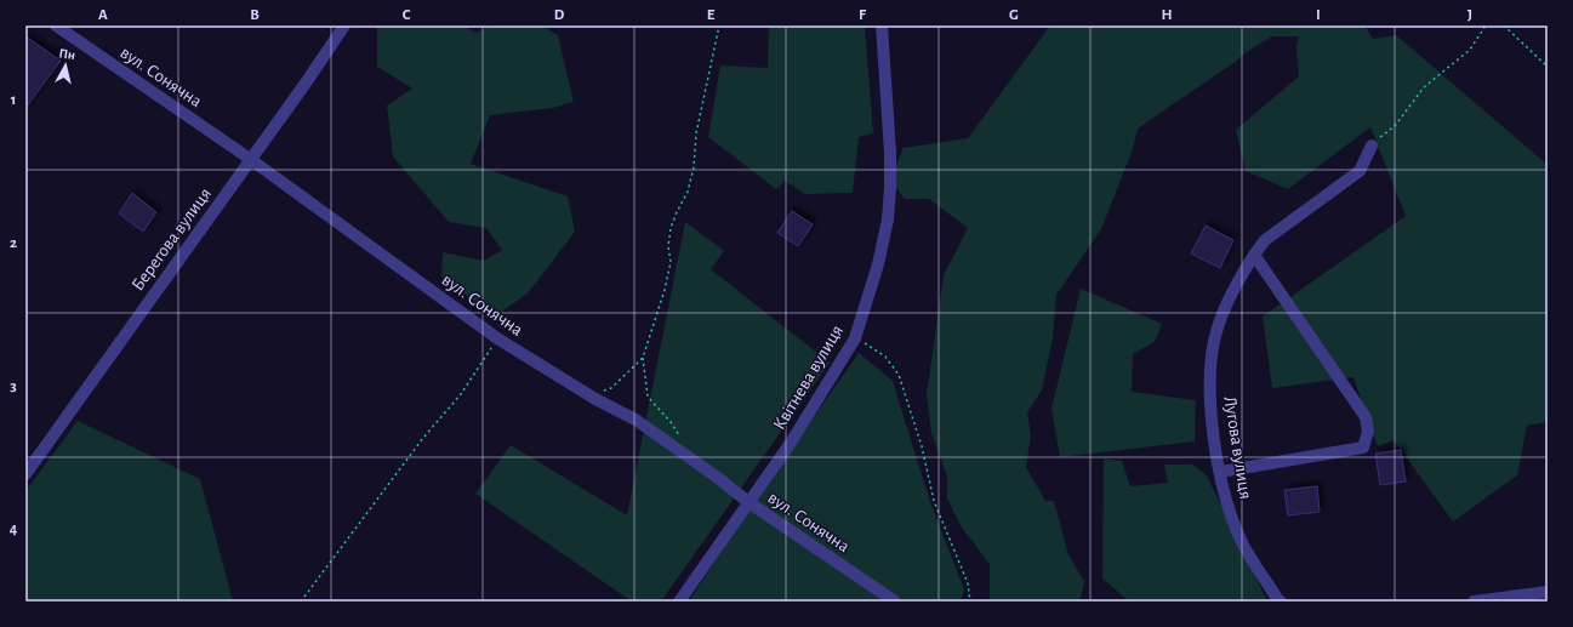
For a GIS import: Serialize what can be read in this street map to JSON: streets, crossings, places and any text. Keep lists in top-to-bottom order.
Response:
{
  "streets": {
    "street": [
      "вул. Сонячна",
      "Берегова вулиця",
      "Квітнева вулиця",
      "Лугова вулиця"
    ]
  },
  "crossings": [
    ["вул. Сонячна", "Берегова вулиця"],
    ["вул. Сонячна", "Квітнева вулиця"]
  ],
  "north": "top",
  "grid": {
    "columns": [
      "A",
      "B",
      "C",
      "D",
      "E",
      "F",
      "G",
      "H",
      "I",
      "J"
    ],
    "rows": [
      "1",
      "2",
      "3",
      "4"
    ]
  }
}
